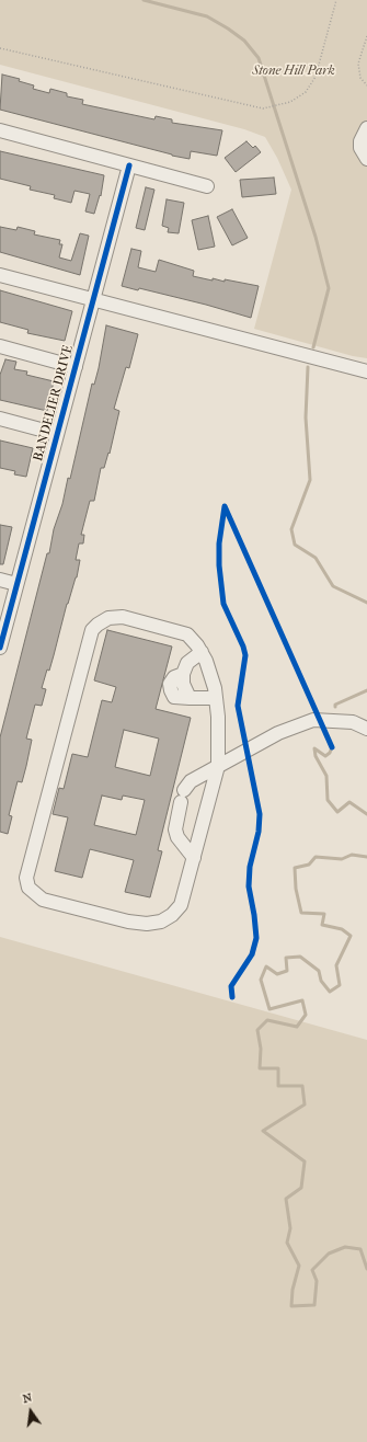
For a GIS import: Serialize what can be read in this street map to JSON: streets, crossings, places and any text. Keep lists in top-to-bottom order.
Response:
{
  "streets": {
    "street": ["BANDELIER DRIVE"]
  },
  "parks": ["Stone Hill Park"],
  "north": "top"
}
